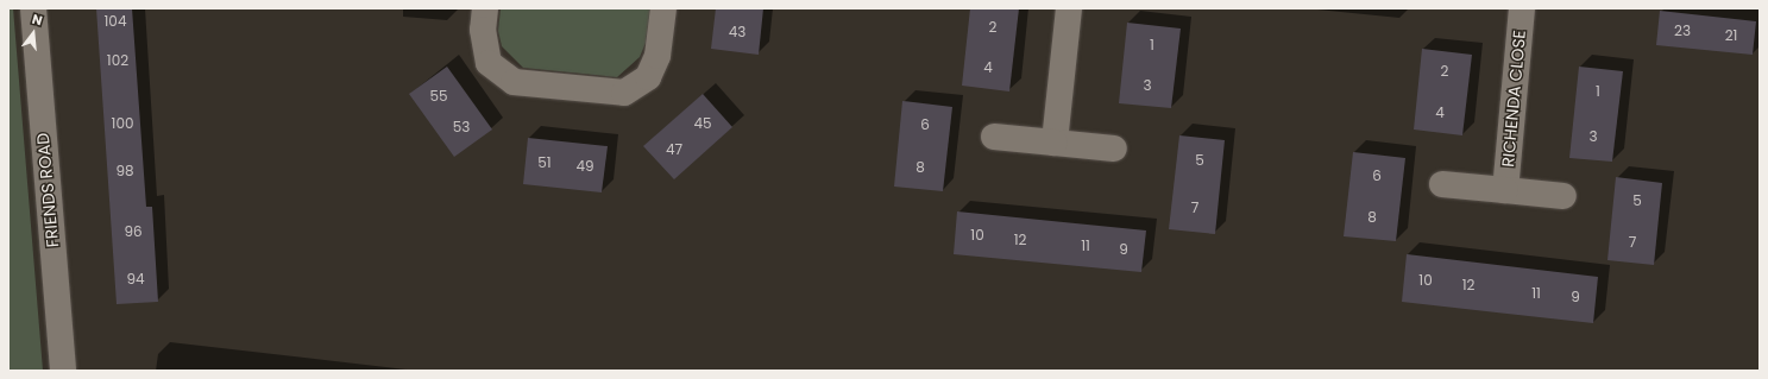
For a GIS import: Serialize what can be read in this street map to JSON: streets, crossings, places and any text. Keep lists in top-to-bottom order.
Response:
{
  "streets": {
    "street": ["RICHENDA CLOSE", "FRIENDS ROAD"]
  },
  "house_numbers": [
    "104",
    "2",
    "23",
    "43",
    "21",
    "1",
    "102",
    "4",
    "2",
    "3",
    "1",
    "55",
    "4",
    "100",
    "45",
    "6",
    "53",
    "3",
    "47",
    "5",
    "51",
    "49",
    "8",
    "98",
    "6",
    "5",
    "7",
    "8",
    "96",
    "10",
    "12",
    "7",
    "11",
    "9",
    "94",
    "10",
    "12",
    "11",
    "9"
  ],
  "north": "top"
}
